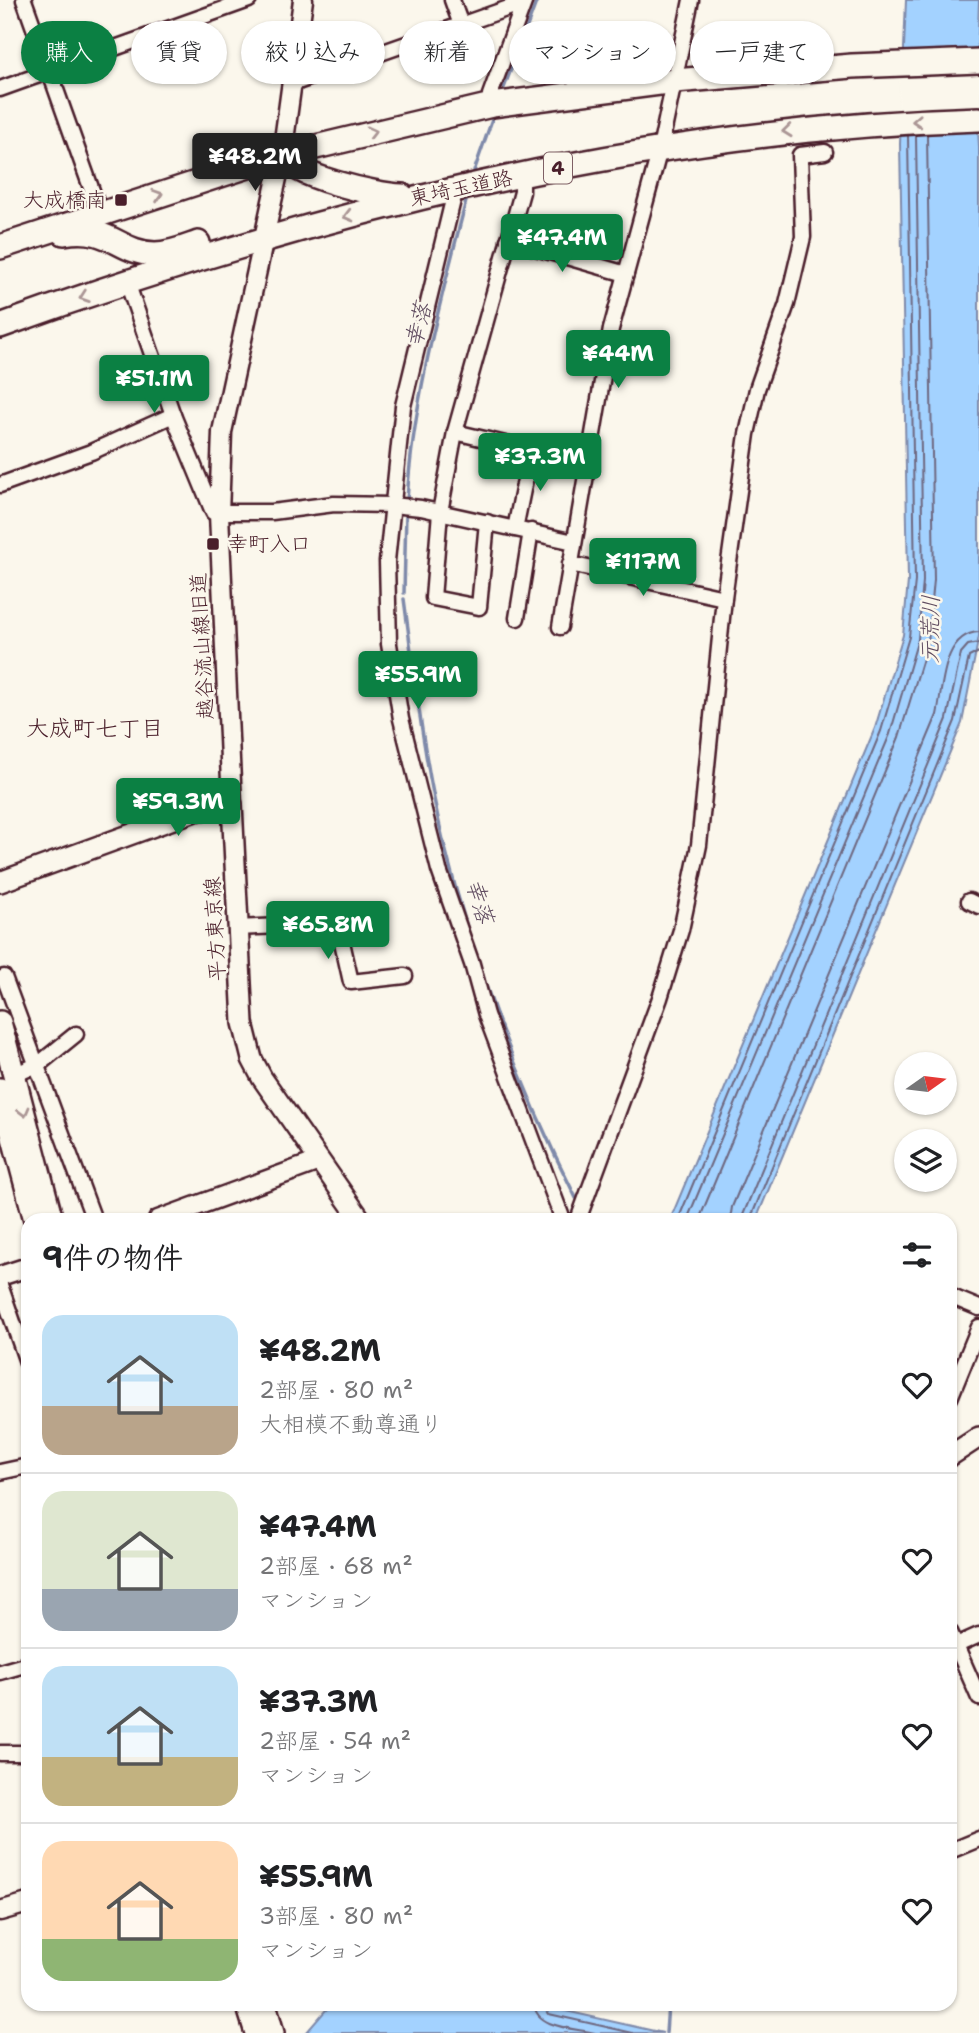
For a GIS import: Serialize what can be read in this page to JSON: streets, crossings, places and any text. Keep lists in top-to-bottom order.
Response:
{
  "streets": {
    "highway": ["4", "東埼玉道路"],
    "main road": ["平方東京線"],
    "street": ["越谷流山線旧道"]
  },
  "crossings": [
    ["4", "東埼玉道路"],
    ["4", "越谷流山線旧道"],
    ["東埼玉道路", "越谷流山線旧道"],
    ["越谷流山線旧道", "平方東京線"]
  ],
  "districts": ["大成町七丁目"],
  "water": ["幸落", "元荒川"],
  "places": {
    "transit": ["大成橋南", "幸町入口"]
  },
  "north": "right",
  "page": {
    "chip": [
      "購入",
      "賃貸",
      "絞り込み",
      "新着",
      "マンション",
      "一戸建て"
    ],
    "price": [
      "¥48.2M",
      "¥47.4M",
      "¥44M",
      "¥51.1M",
      "¥37.3M",
      "¥117M",
      "¥55.9M",
      "¥59.3M",
      "¥65.8M"
    ],
    "heading": "9件の物件",
    "list": [
      {
        "name": "¥48.2M",
        "note": "2部屋 · 80 m² · 大相模不動尊通り"
      },
      {
        "name": "¥47.4M",
        "note": "2部屋 · 68 m² · マンション"
      },
      {
        "name": "¥37.3M",
        "note": "2部屋 · 54 m² · マンション"
      },
      {
        "name": "¥55.9M",
        "note": "3部屋 · 80 m² · マンション"
      }
    ]
  }
}
